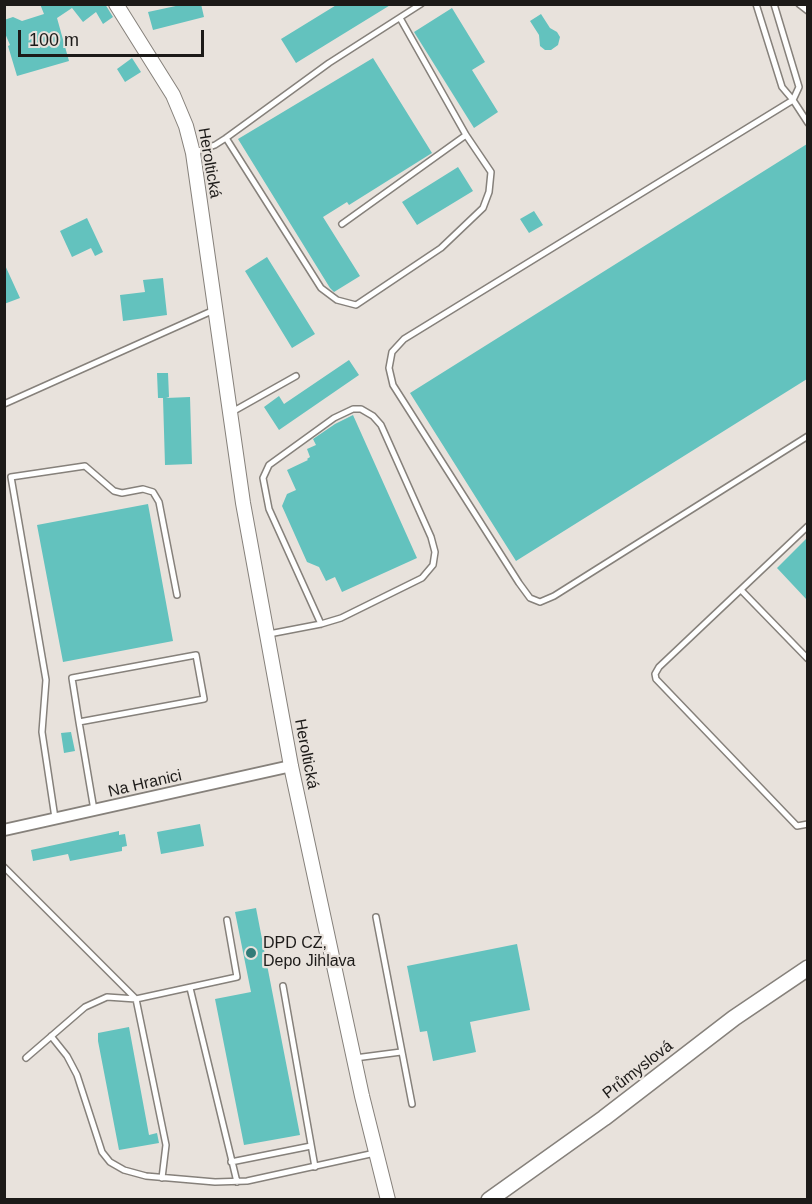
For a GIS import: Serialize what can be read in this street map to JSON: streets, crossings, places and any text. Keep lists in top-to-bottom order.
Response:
{
  "streets": {
    "main road": ["Průmyslová"],
    "street": ["Heroltická", "Na Hranici"]
  },
  "crossings": [
    ["Heroltická", "Na Hranici"]
  ],
  "places": ["DPD CZ, Depo Jihlava"],
  "scale_bar": "100 m"
}
